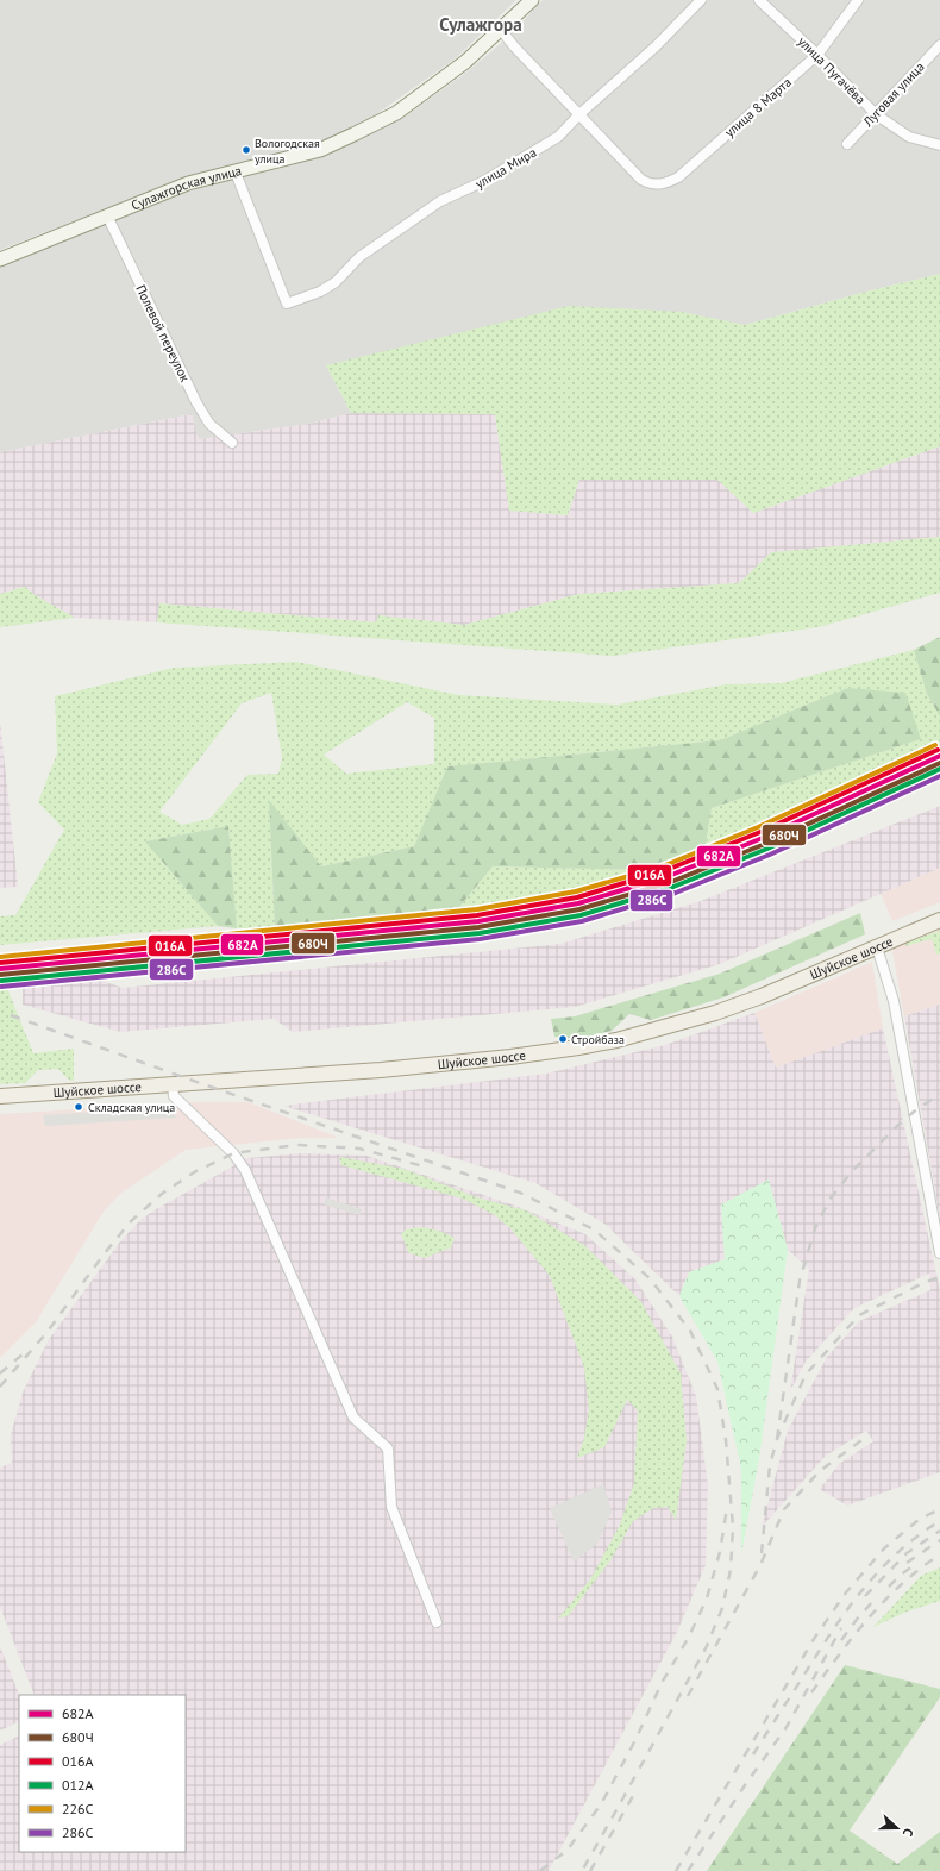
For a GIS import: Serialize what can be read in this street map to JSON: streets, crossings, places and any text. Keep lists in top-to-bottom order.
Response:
{
  "streets": {
    "main road": ["Сулажгорская улица", "Шуйское шоссе"],
    "street": [
      "улица Пугачёва",
      "Луговая улица",
      "улица 8 Марта",
      "улица Мира",
      "Полевой переулок"
    ]
  },
  "crossings": [
    ["улица Пугачёва", "Луговая улица"],
    ["улица Пугачёва", "улица 8 Марта"],
    ["улица 8 Марта", "улица Мира"],
    ["улица Мира", "Сулажгорская улица"],
    ["Сулажгорская улица", "Полевой переулок"]
  ],
  "districts": ["Сулажгора"],
  "places": ["Вологодская улица", "Стройбаза", "Складская улица"],
  "lines": [
    "transit line 226С",
    "transit line 016А",
    "transit line 682А",
    "transit line 680Ч",
    "transit line 012А",
    "transit line 286С"
  ],
  "legend": [
    "682А",
    "680Ч",
    "016А",
    "012А",
    "226С",
    "286С"
  ],
  "north": "right"
}
